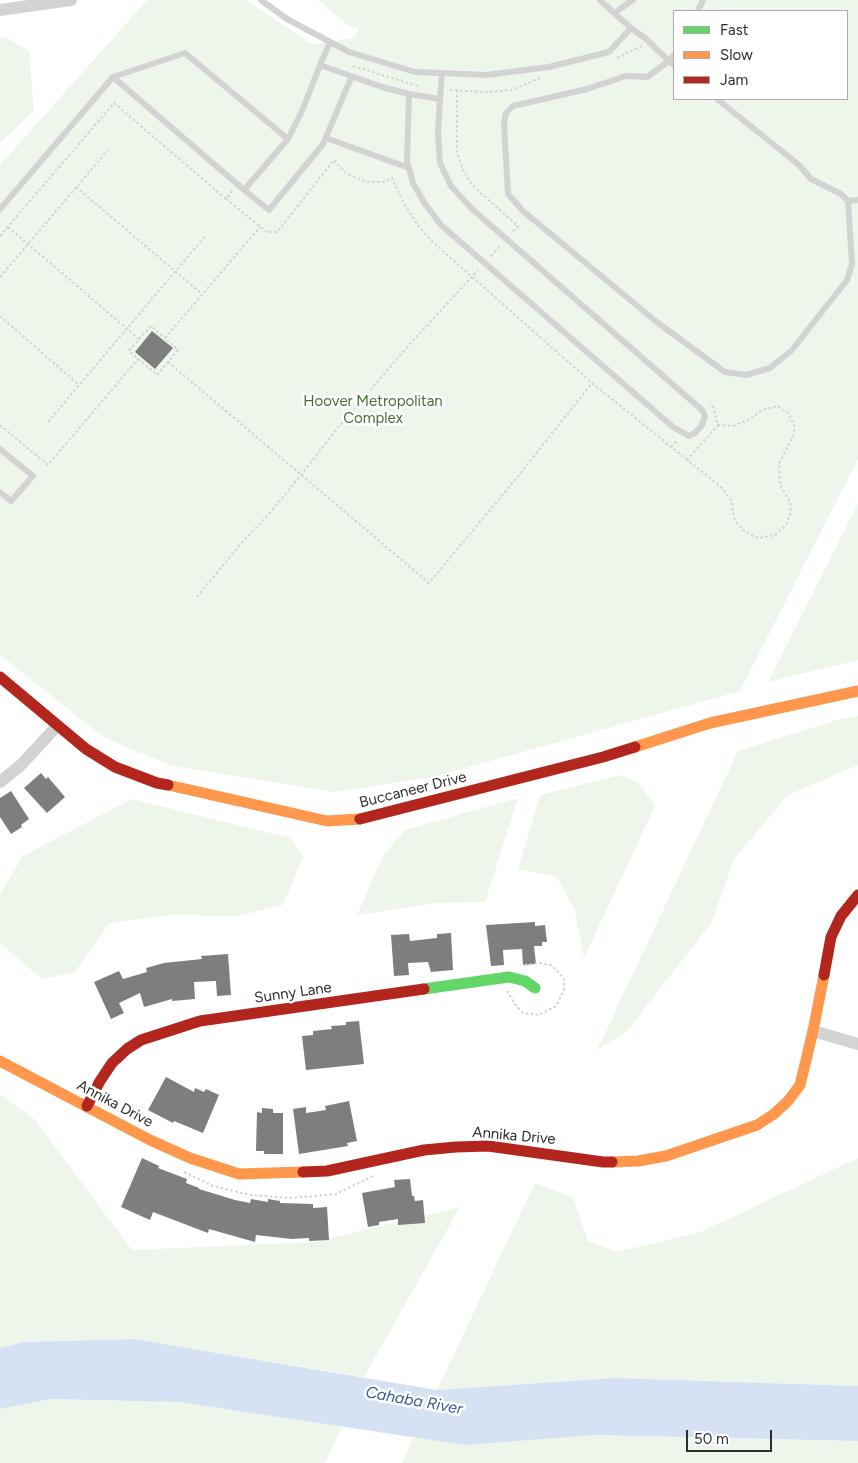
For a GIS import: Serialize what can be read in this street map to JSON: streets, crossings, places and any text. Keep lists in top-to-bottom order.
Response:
{
  "streets": {
    "street": ["Buccaneer Drive", "Sunny Lane", "Annika Drive"]
  },
  "crossings": [
    ["Sunny Lane", "Annika Drive"]
  ],
  "water": ["Cahaba River"],
  "parks": ["Hoover Metropolitan Complex"],
  "legend": ["Fast", "Slow", "Jam"],
  "scale_bar": "50 m"
}
